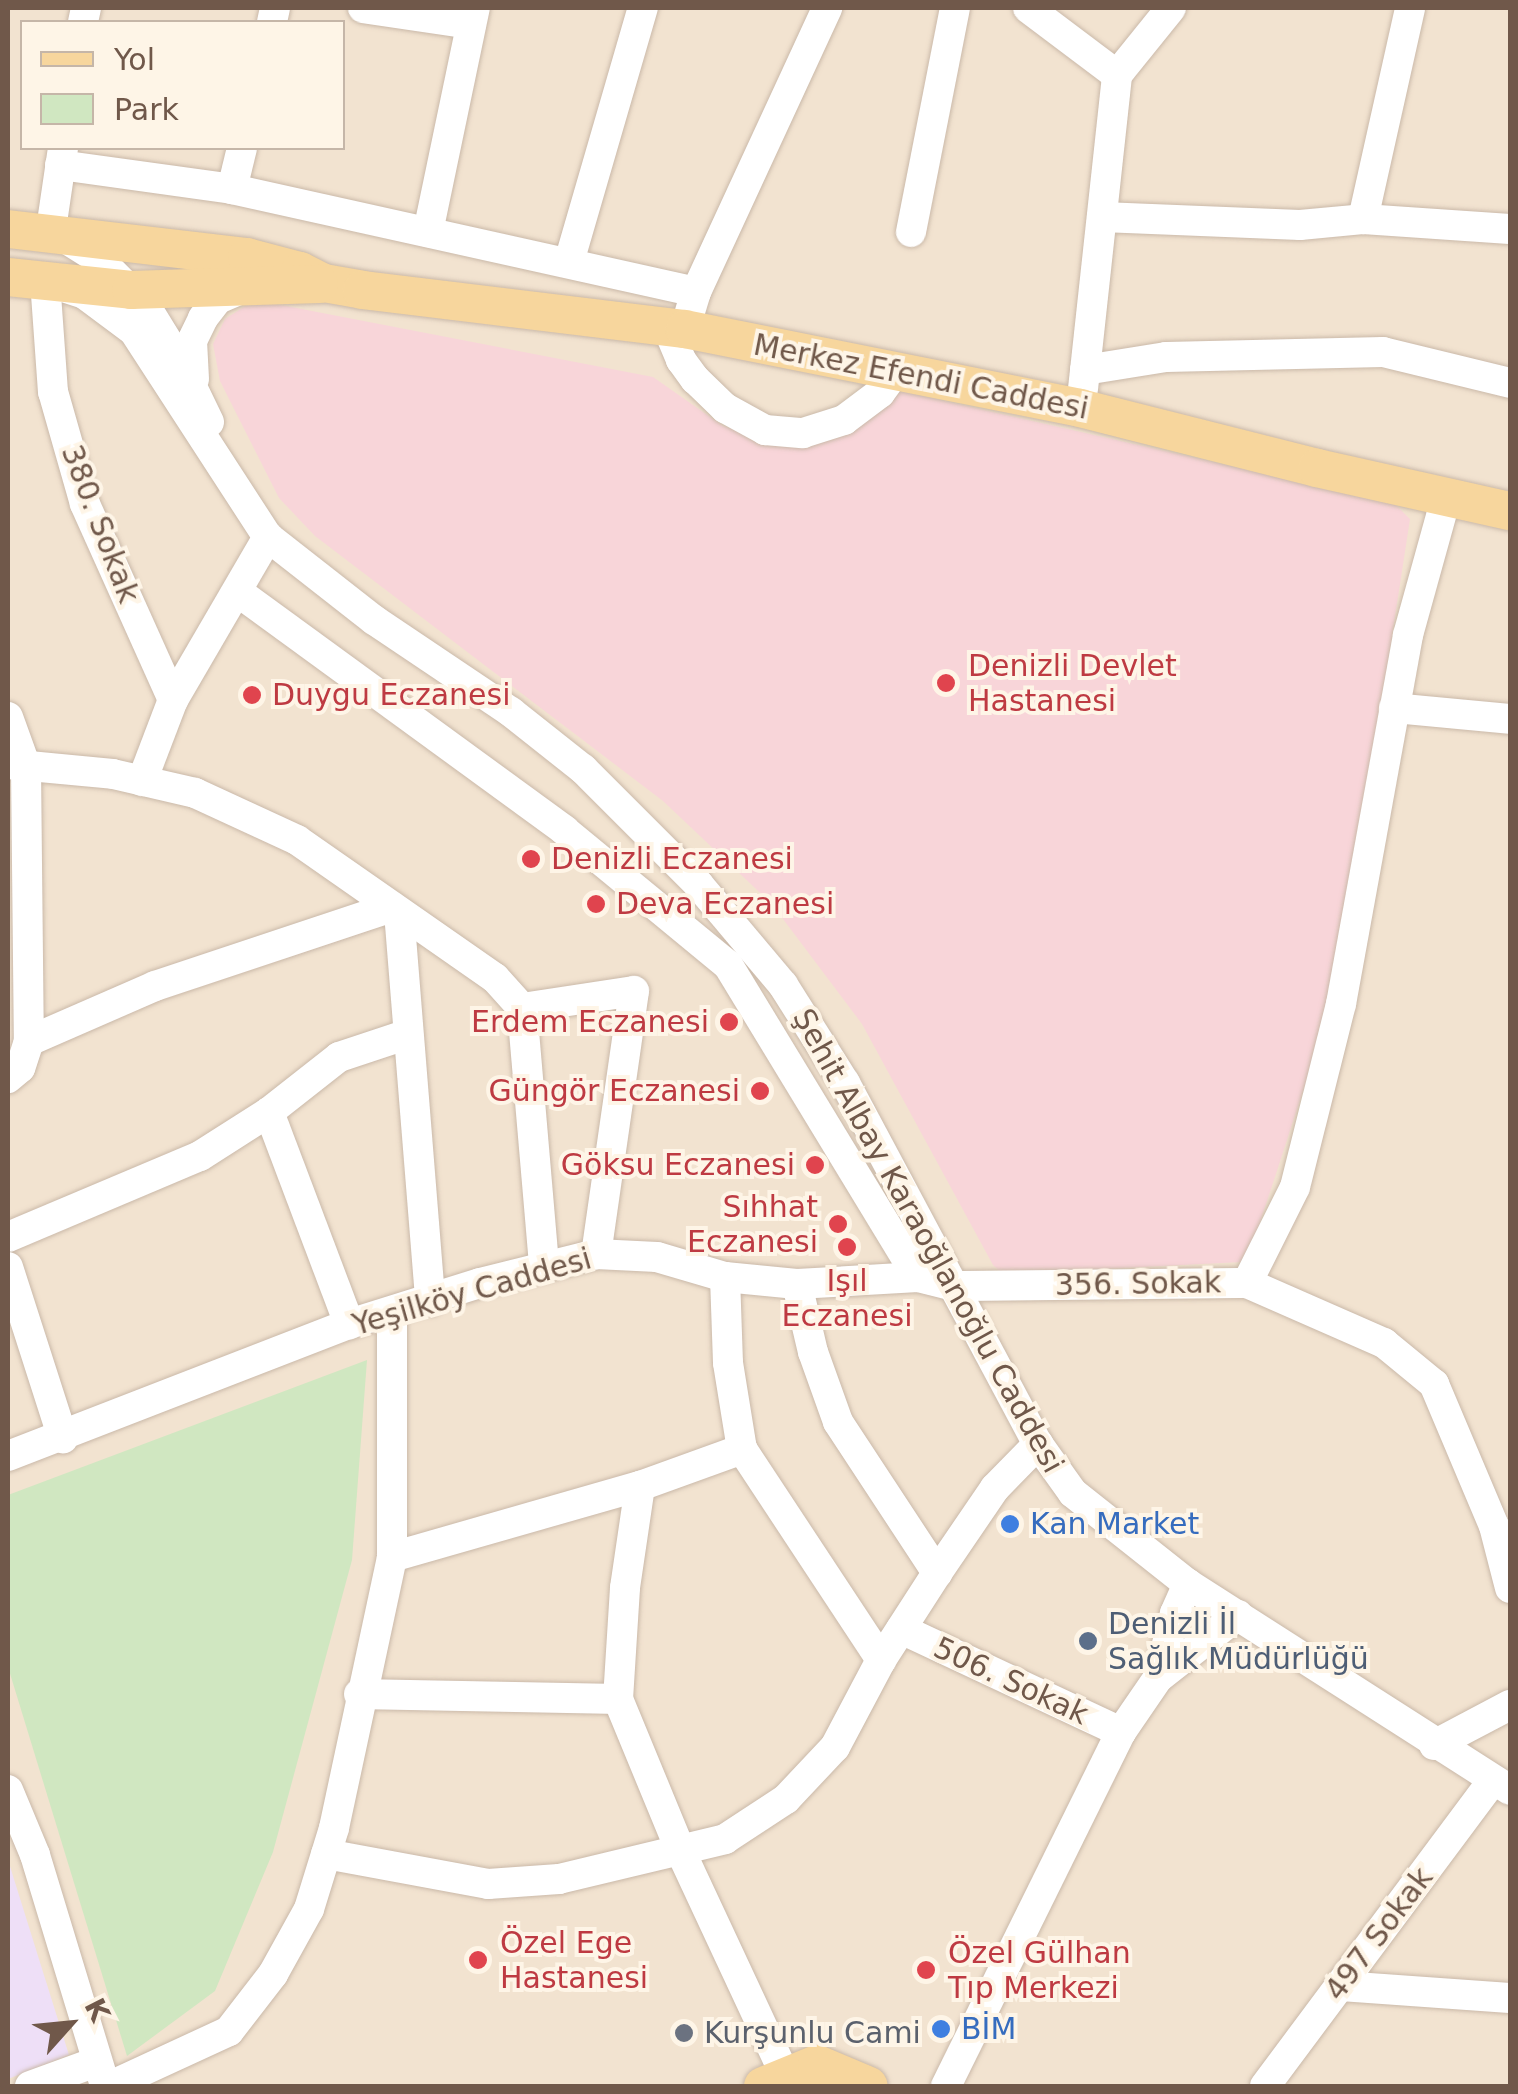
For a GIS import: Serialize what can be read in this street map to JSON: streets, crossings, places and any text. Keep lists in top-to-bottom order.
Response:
{
  "streets": {
    "main road": ["Merkez Efendi Caddesi"],
    "street": [
      "380. Sokak",
      "Şehit Albay Karaoğlanoğlu Caddesi",
      "356. Sokak",
      "Yeşilköy Caddesi",
      "506. Sokak",
      "497 Sokak"
    ]
  },
  "crossings": [
    ["Şehit Albay Karaoğlanoğlu Caddesi", "356. Sokak"],
    ["Şehit Albay Karaoğlanoğlu Caddesi", "Yeşilköy Caddesi"],
    ["Şehit Albay Karaoğlanoğlu Caddesi", "497 Sokak"],
    ["356. Sokak", "Yeşilköy Caddesi"]
  ],
  "places": [
    "Denizli Devlet Hastanesi",
    "Duygu Eczanesi",
    "Denizli Eczanesi",
    "Deva Eczanesi",
    "Erdem Eczanesi",
    "Güngör Eczanesi",
    "Göksu Eczanesi",
    "Sıhhat Eczanesi",
    "Işıl Eczanesi",
    "Kan Market",
    "Denizli İl Sağlık Müdürlüğü",
    "Özel Ege Hastanesi",
    "Özel Gülhan Tıp Merkezi",
    "BİM",
    "Kurşunlu Cami"
  ],
  "legend": ["Yol", "Park"],
  "north": "top right"
}
